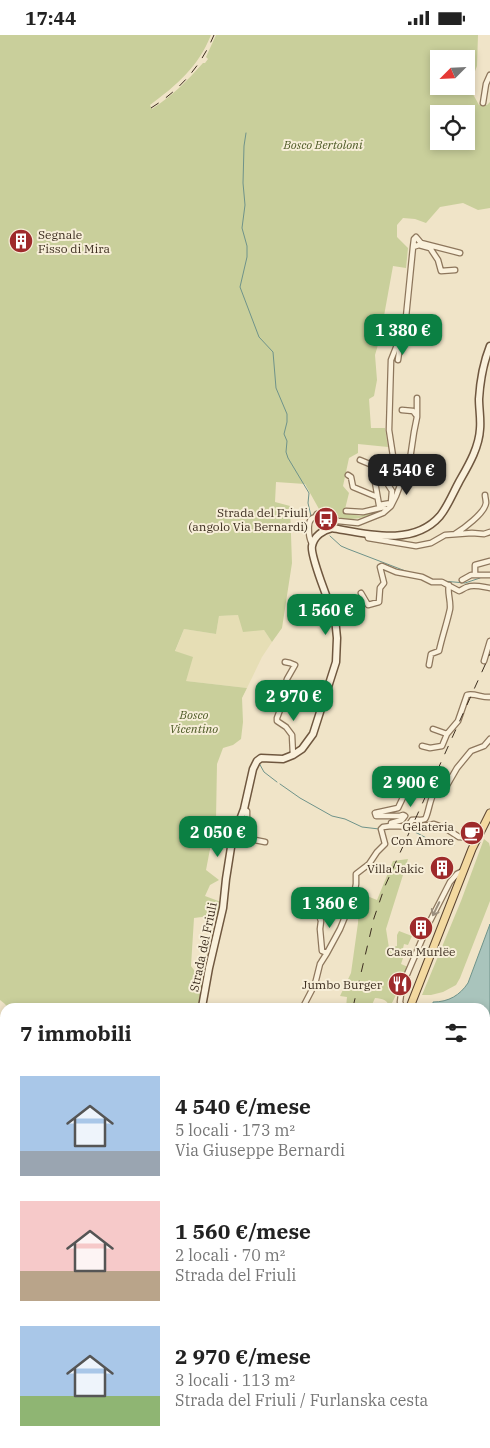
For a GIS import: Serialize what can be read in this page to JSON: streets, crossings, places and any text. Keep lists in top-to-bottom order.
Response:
{
  "streets": {
    "main road": ["Strada del Friuli"]
  },
  "parks": ["Bosco Bertoloni", "Bosco Vicentino"],
  "places": {
    "building": ["Segnale Fisso di Mira", "Villa Jakic", "Casa Murlëe"],
    "bus stop": ["Strada del Friuli (angolo Via Bernardi)"],
    "cafe": ["Gelateria Con Amore"],
    "restaurant": ["Jumbo Burger"]
  },
  "north": "bottom left",
  "page": {
    "status": "17:44",
    "price": [
      "1 380 €",
      "4 540 €",
      "1 560 €",
      "2 970 €",
      "2 900 €",
      "2 050 €",
      "1 360 €"
    ],
    "heading": "7 immobili",
    "list": [
      {
        "name": "4 540 €/mese",
        "note": "5 locali · 173 m² · Via Giuseppe Bernardi"
      },
      {
        "name": "1 560 €/mese",
        "note": "2 locali · 70 m² · Strada del Friuli"
      },
      {
        "name": "2 970 €/mese",
        "note": "3 locali · 113 m² · Strada del Friuli / Furlanska cesta"
      }
    ]
  }
}
